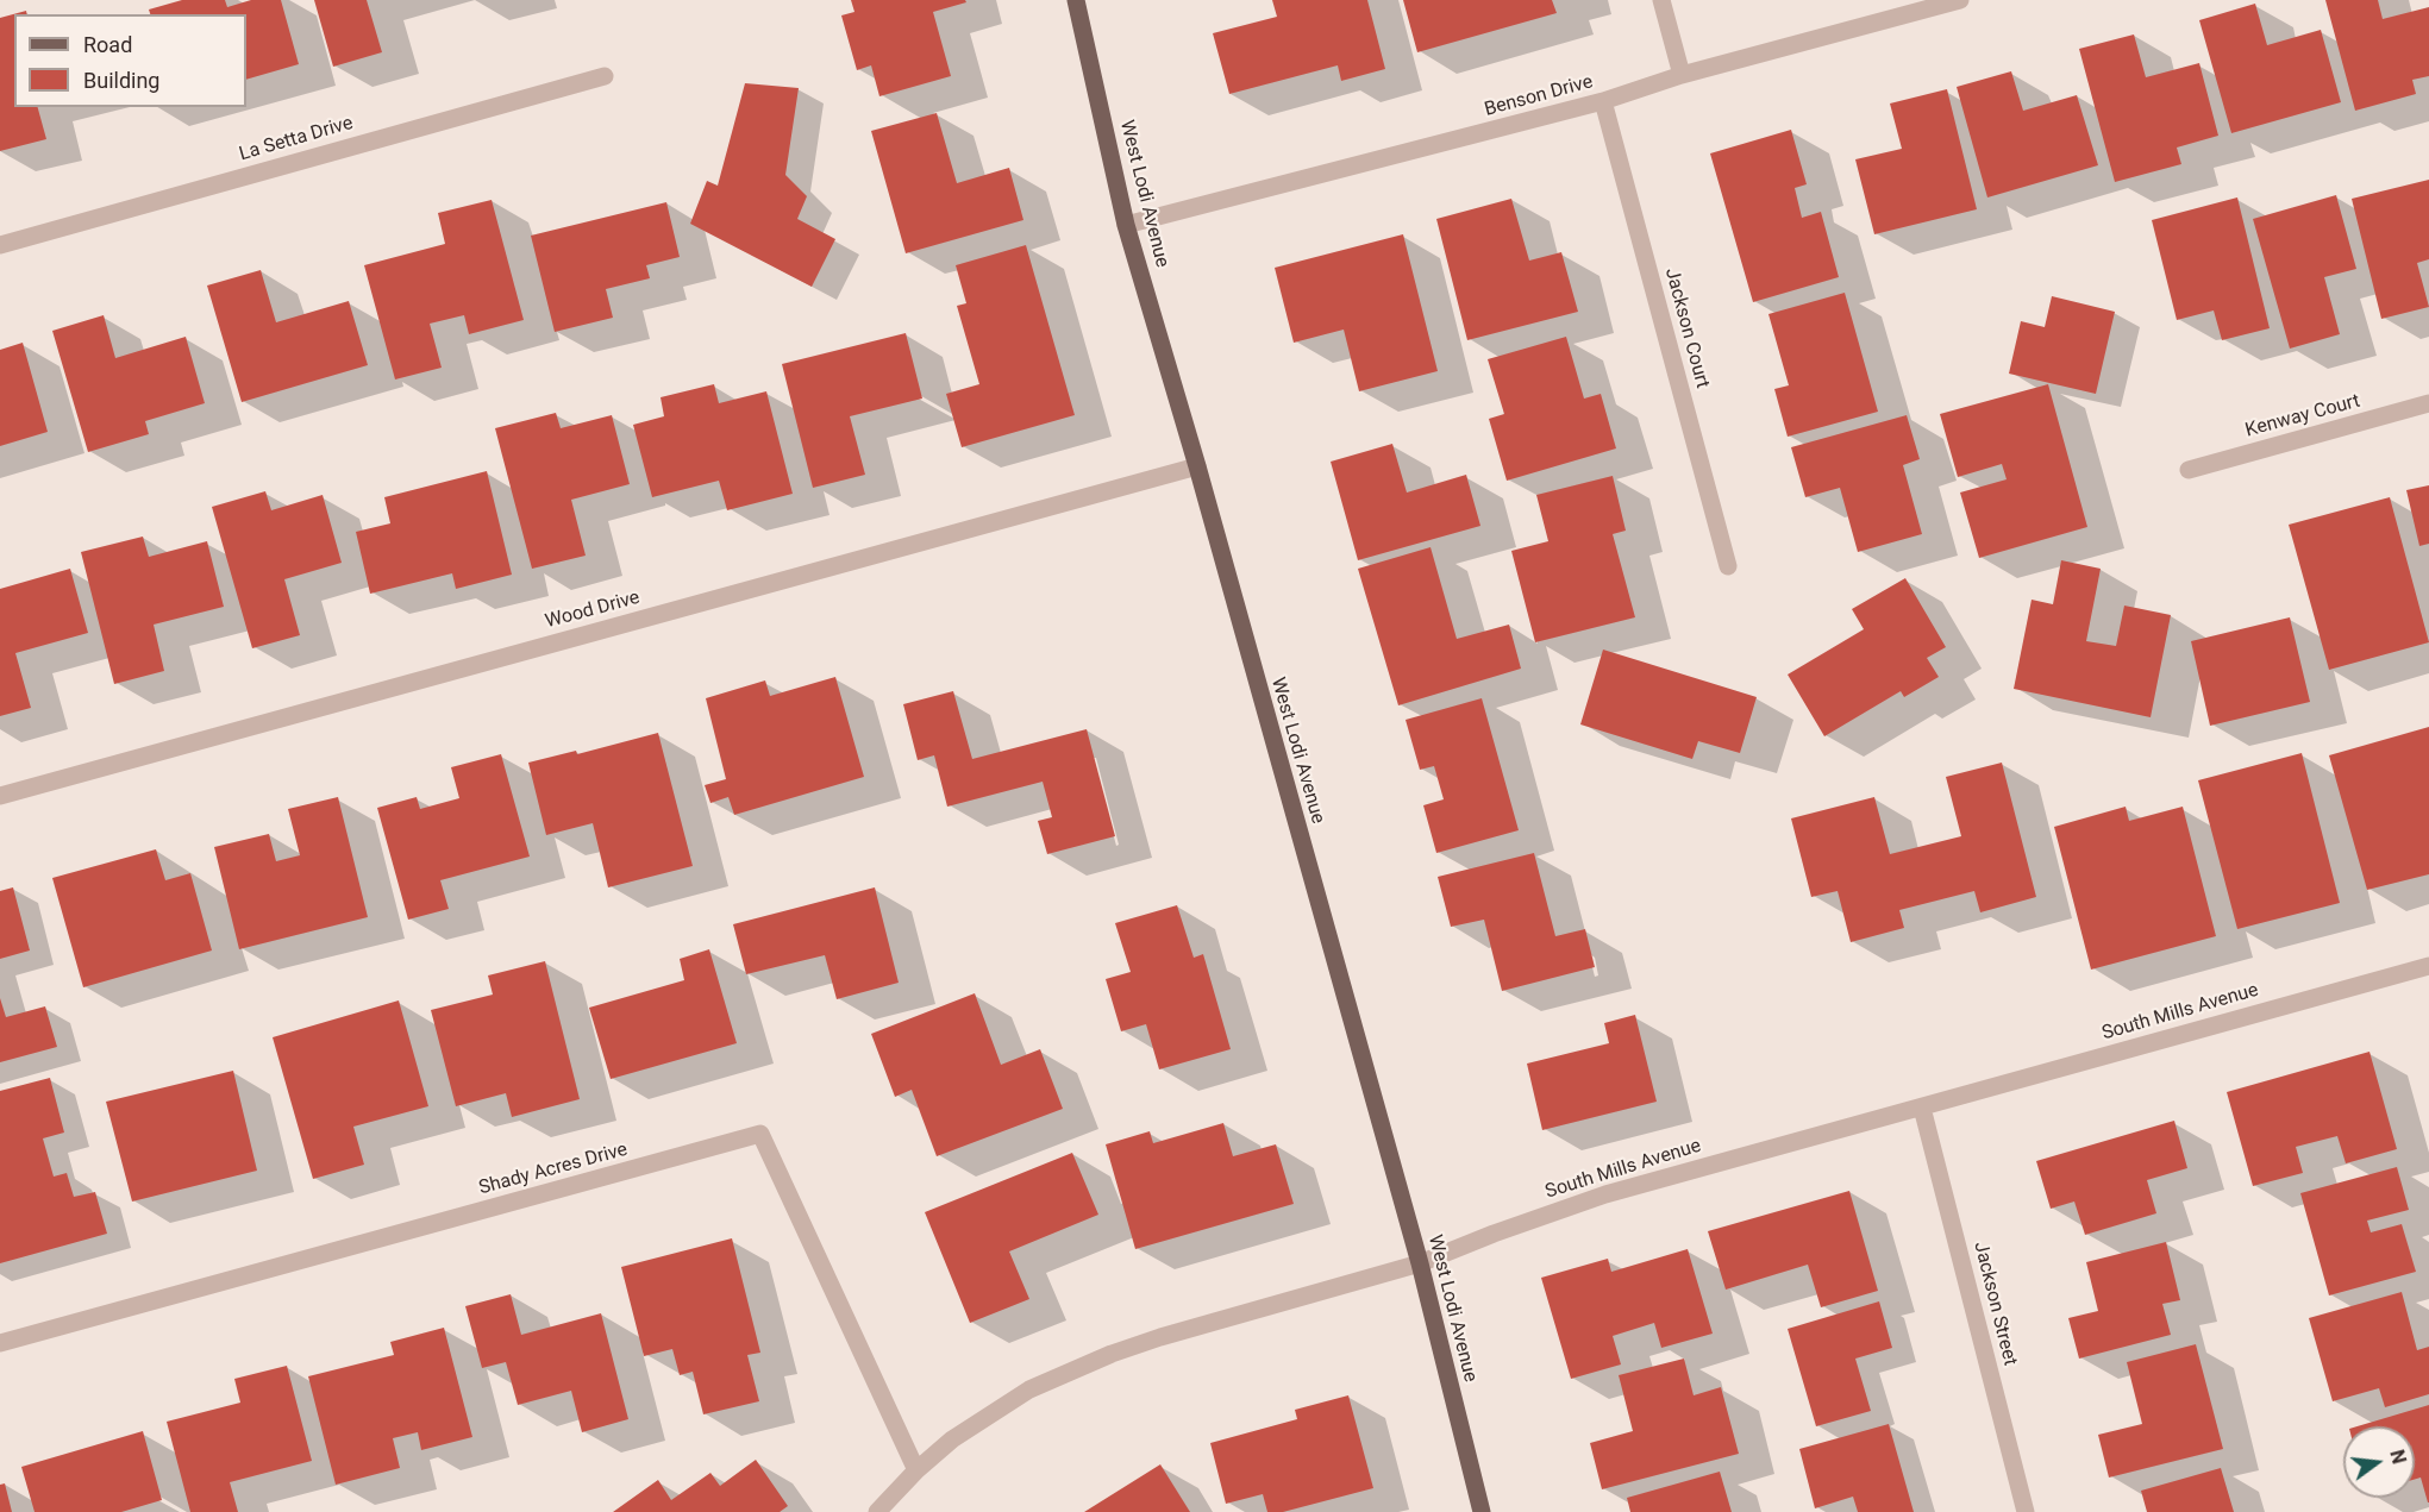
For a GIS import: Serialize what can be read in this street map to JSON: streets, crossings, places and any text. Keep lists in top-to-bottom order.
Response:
{
  "streets": {
    "main road": ["West Lodi Avenue"],
    "street": [
      "Benson Drive",
      "La Setta Drive",
      "Jackson Court",
      "Kenway Court",
      "Wood Drive",
      "South Mills Avenue",
      "Shady Acres Drive",
      "Jackson Street"
    ]
  },
  "crossings": [
    ["Benson Drive", "West Lodi Avenue"],
    ["Benson Drive", "Jackson Court"],
    ["West Lodi Avenue", "Wood Drive"],
    ["West Lodi Avenue", "South Mills Avenue"],
    ["South Mills Avenue", "Shady Acres Drive"],
    ["South Mills Avenue", "Jackson Street"]
  ],
  "legend": ["Road", "Building"],
  "north": "right"
}
